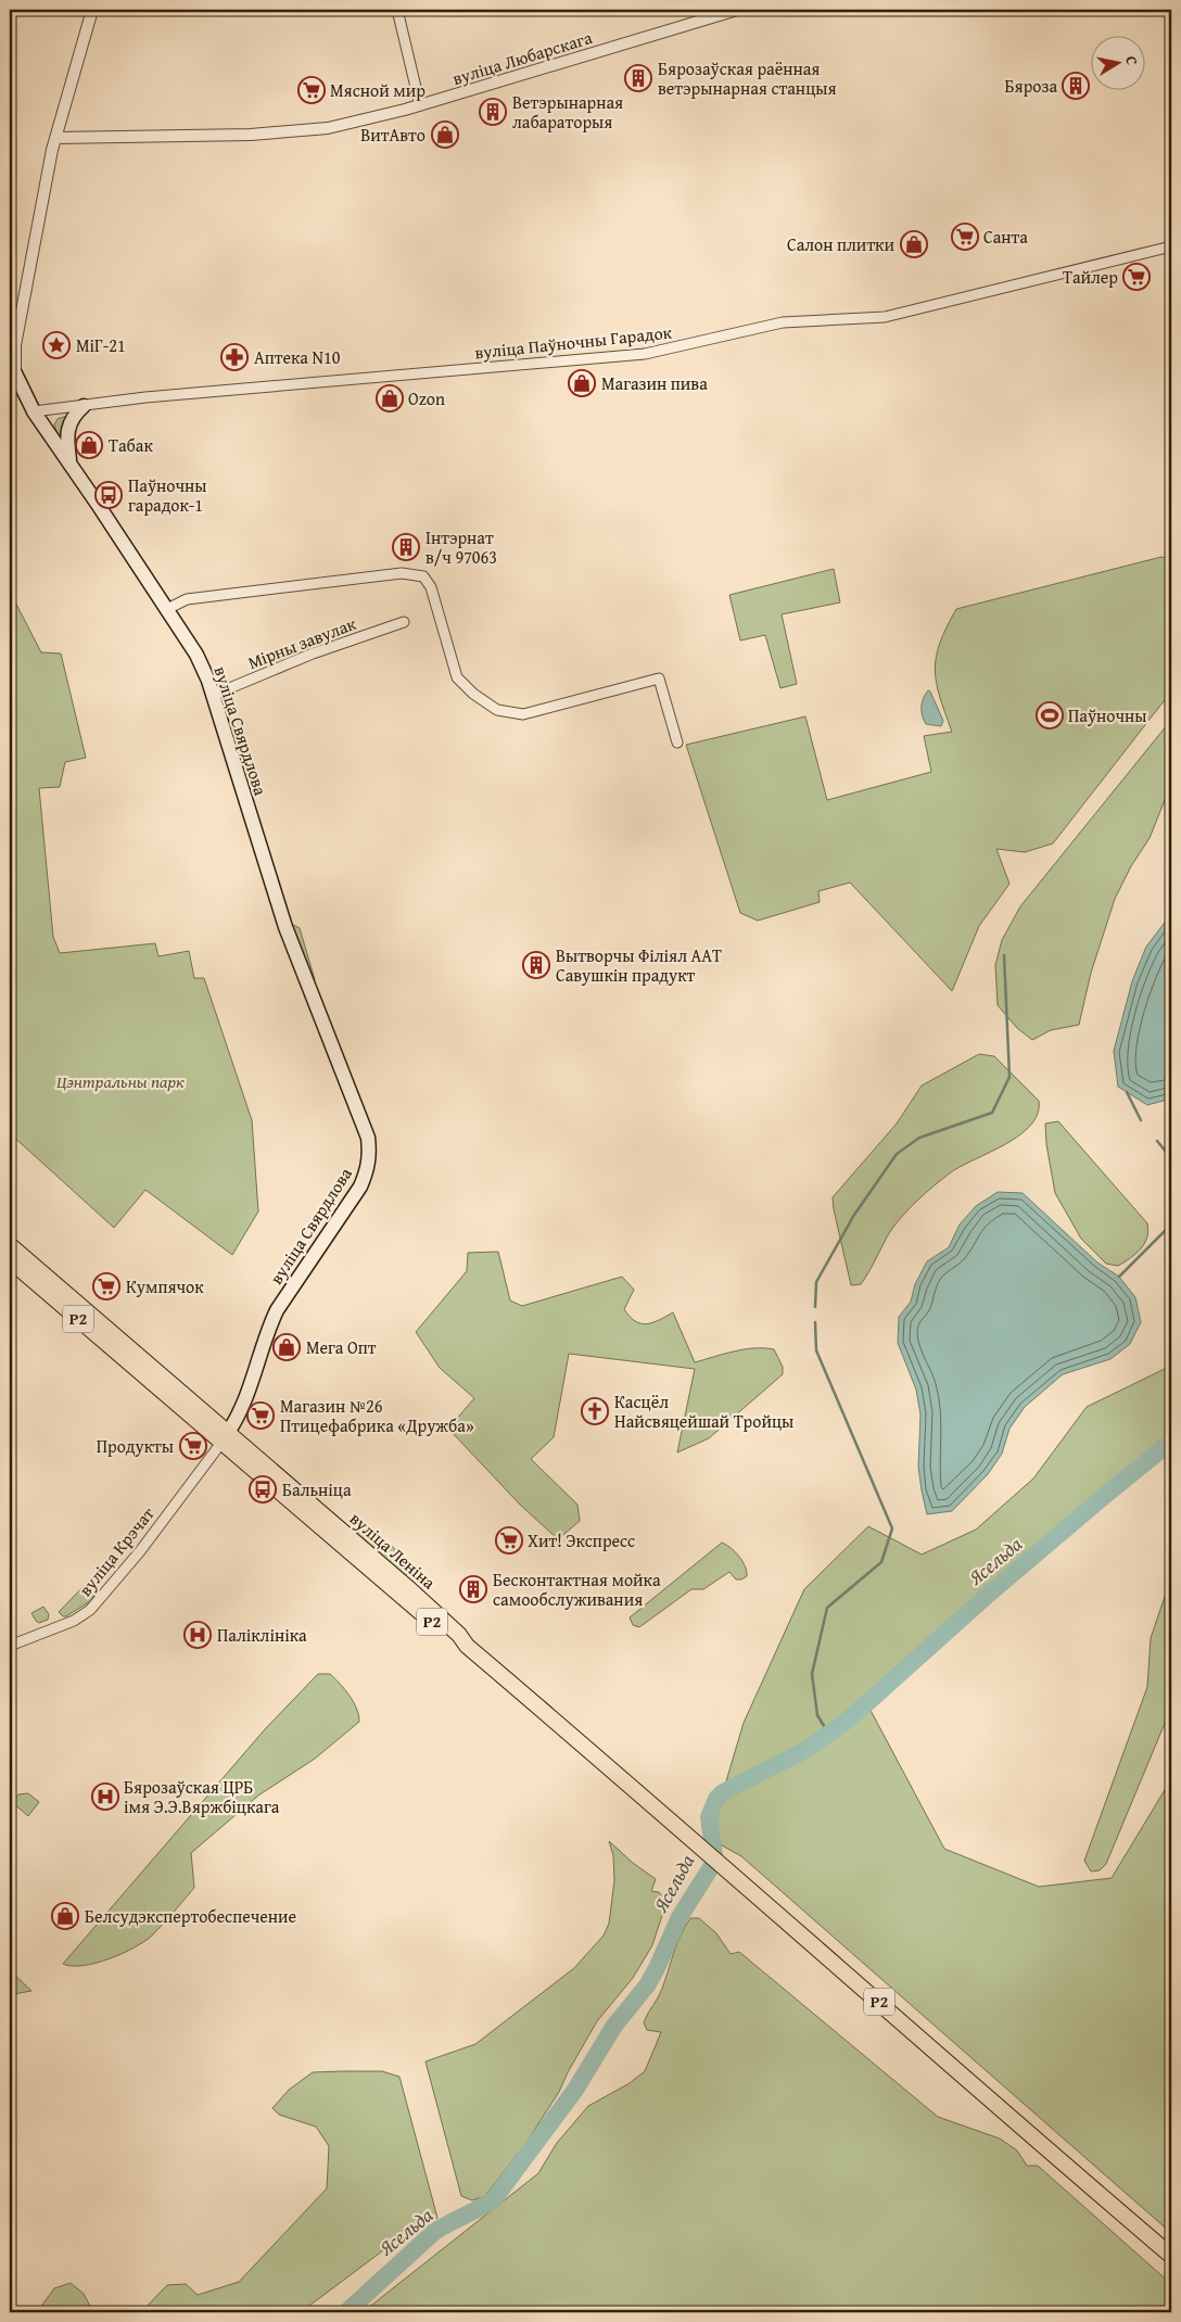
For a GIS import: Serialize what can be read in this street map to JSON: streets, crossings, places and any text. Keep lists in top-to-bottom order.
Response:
{
  "streets": {
    "main road": ["вуліца Свярдлова", "Р2", "вуліца Леніна"],
    "street": [
      "вуліца Любарскага",
      "вуліца Паўночны Гарадок",
      "Мірны завулак",
      "вуліца Крэчат"
    ]
  },
  "crossings": [
    ["вуліца Любарскага", "вуліца Свярдлова"],
    ["вуліца Паўночны Гарадок", "вуліца Свярдлова"],
    ["Мірны завулак", "вуліца Свярдлова"],
    ["вуліца Свярдлова", "вуліца Леніна"],
    ["вуліца Свярдлова", "вуліца Крэчат"],
    ["вуліца Леніна", "вуліца Крэчат"]
  ],
  "water": ["Ясельда"],
  "parks": ["Цэнтральны парк"],
  "places": {
    "building": [
      "Бярозаўская раённая ветэрынарная станцыя",
      "Бяроза",
      "Ветэрынарная лабараторыя",
      "Інтэрнат в/ч 97063",
      "Вытворчы Філіял ААТ Савушкін прадукт",
      "Бесконтактная мойка самообслуживания"
    ],
    "supermarket": [
      "Мясной мир",
      "Санта",
      "Тайлер",
      "Кумпячок",
      "Магазин №26 Птицефабрика «Дружба»",
      "Продукты",
      "Хит! Экспресс"
    ],
    "shop": [
      "ВитАвто",
      "Салон плитки",
      "Магазин пива",
      "Ozon",
      "Табак",
      "Мега Опт",
      "Белсудэкспертобеспечение"
    ],
    "place": ["МіГ-21"],
    "pharmacy": ["Аптека N10"],
    "bus stop": ["Паўночны гарадок-1", "Бальніца"],
    "sports": ["Паўночны"],
    "church": ["Касцёл Найсвяцейшай Тройцы"],
    "hospital": ["Паліклініка", "Бярозаўская ЦРБ імя Э.Э.Вяржбіцкага"]
  },
  "north": "right"
}
